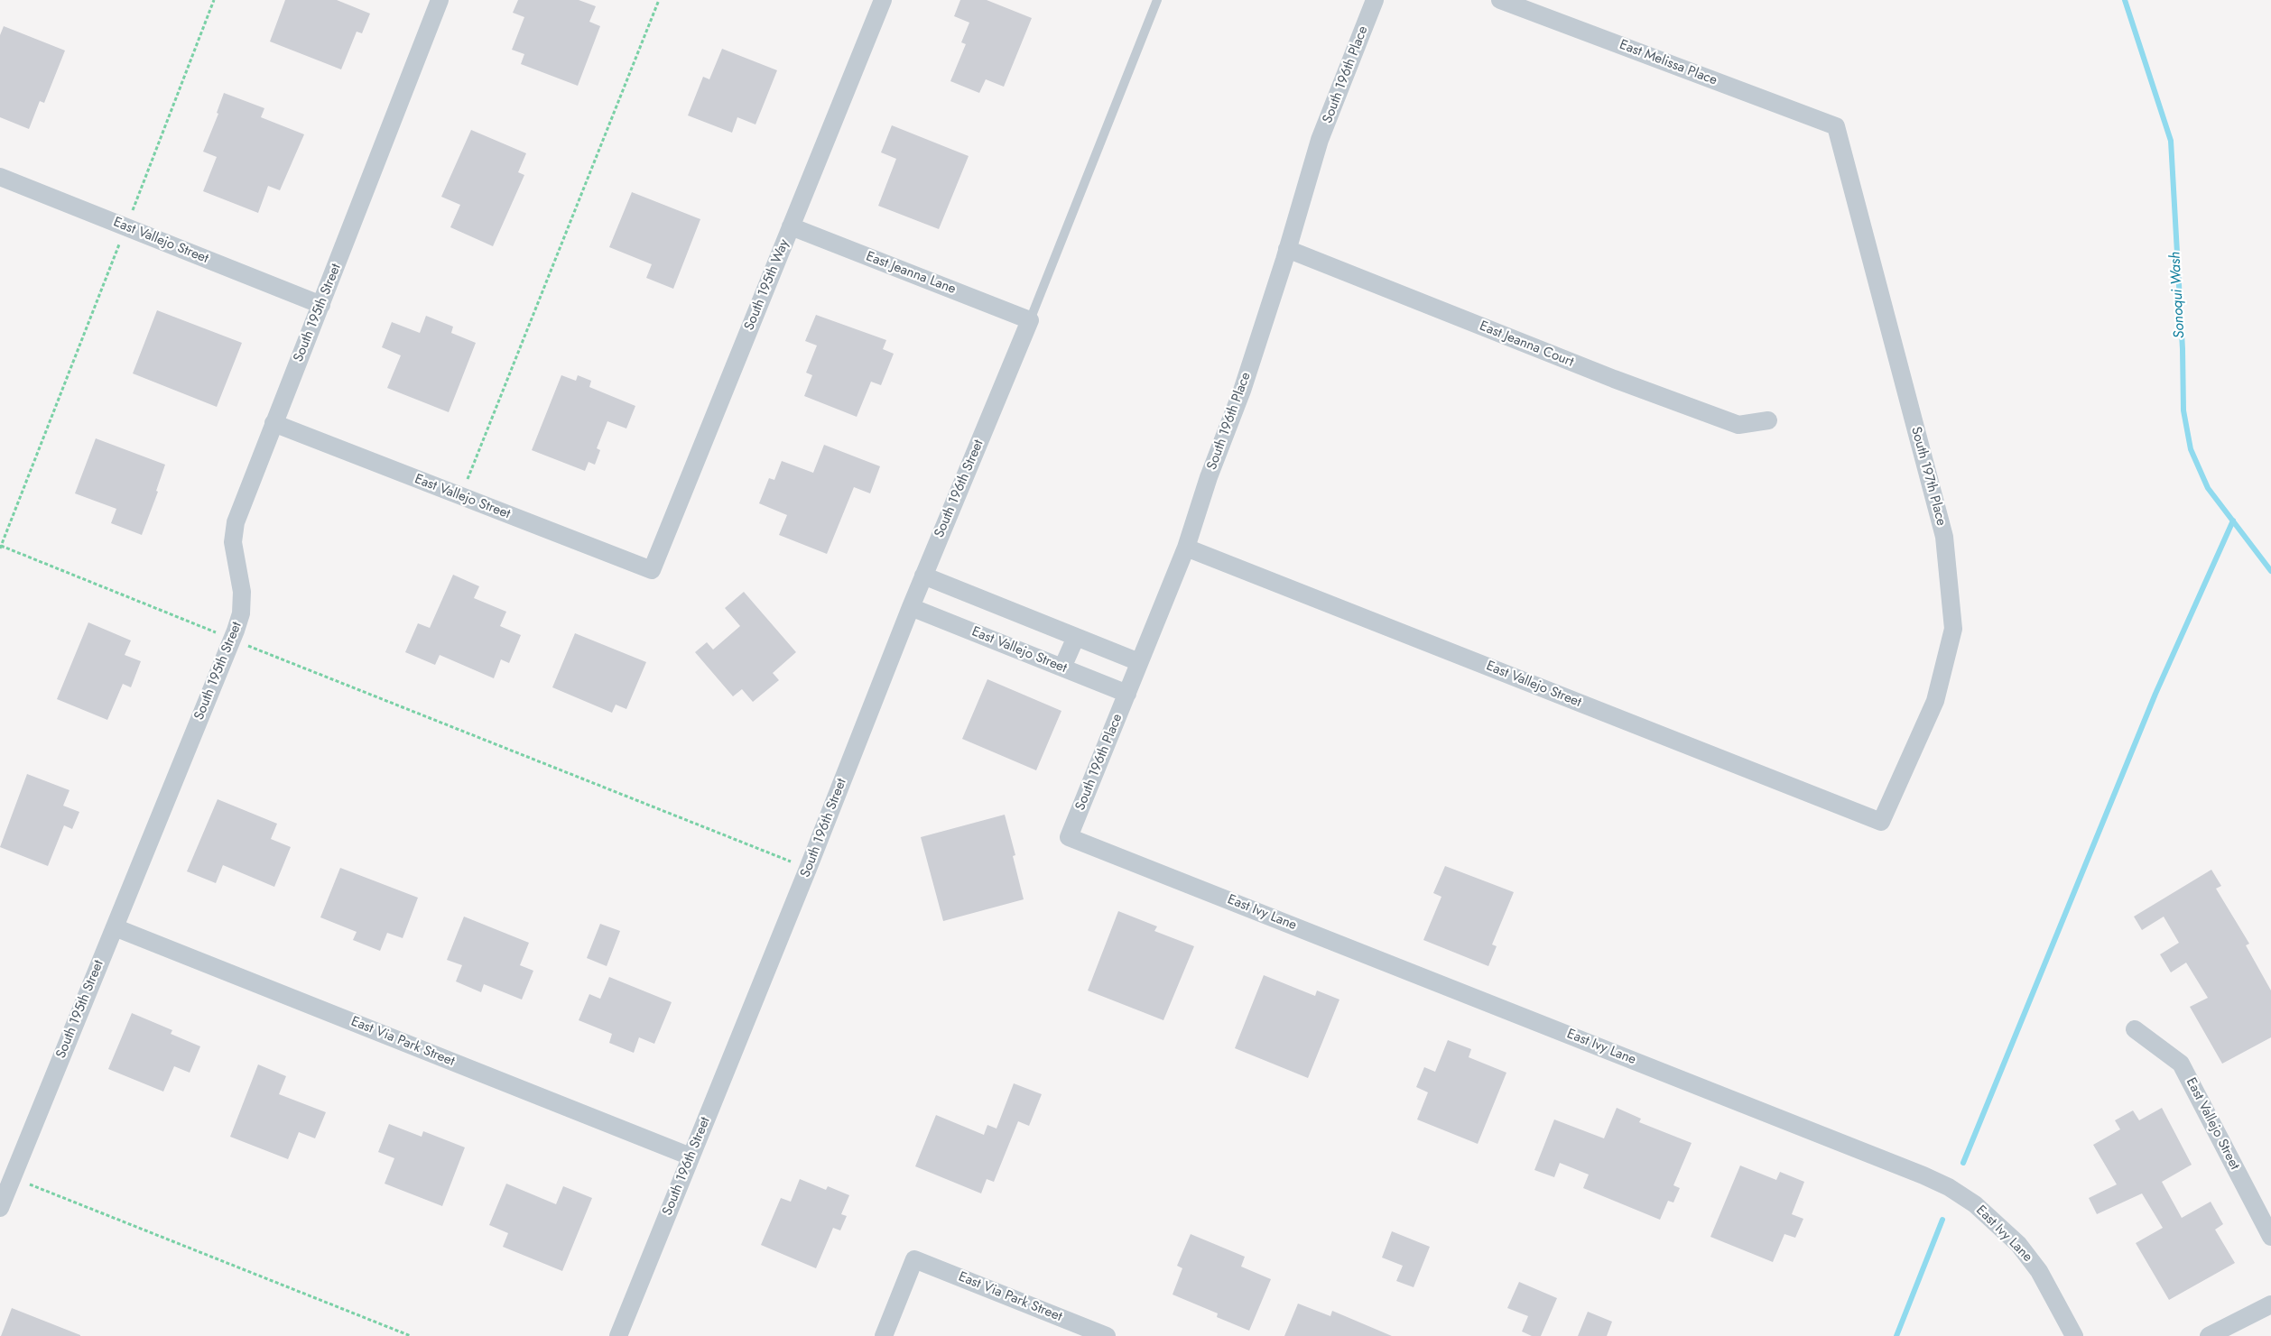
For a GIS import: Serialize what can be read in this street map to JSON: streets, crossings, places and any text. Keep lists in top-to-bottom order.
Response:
{
  "streets": {
    "street": [
      "East Melissa Place",
      "South 196th Place",
      "East Vallejo Street",
      "East Jeanna Lane",
      "South 195th Way",
      "South 195th Street",
      "East Jeanna Court",
      "South 197th Place",
      "South 196th Street",
      "East Ivy Lane",
      "East Via Park Street"
    ]
  },
  "crossings": [
    ["East Melissa Place", "South 197th Place"],
    ["South 196th Place", "East Vallejo Street"],
    ["South 196th Place", "East Jeanna Court"],
    ["South 196th Place", "East Ivy Lane"],
    ["East Vallejo Street", "South 195th Way"],
    ["East Vallejo Street", "South 195th Street"],
    ["East Vallejo Street", "South 197th Place"],
    ["East Vallejo Street", "South 196th Street"],
    ["East Jeanna Lane", "South 195th Way"],
    ["East Jeanna Lane", "South 196th Street"],
    ["South 195th Street", "East Via Park Street"],
    ["South 196th Street", "East Via Park Street"]
  ],
  "water": ["Sonoqui Wash"]
}
